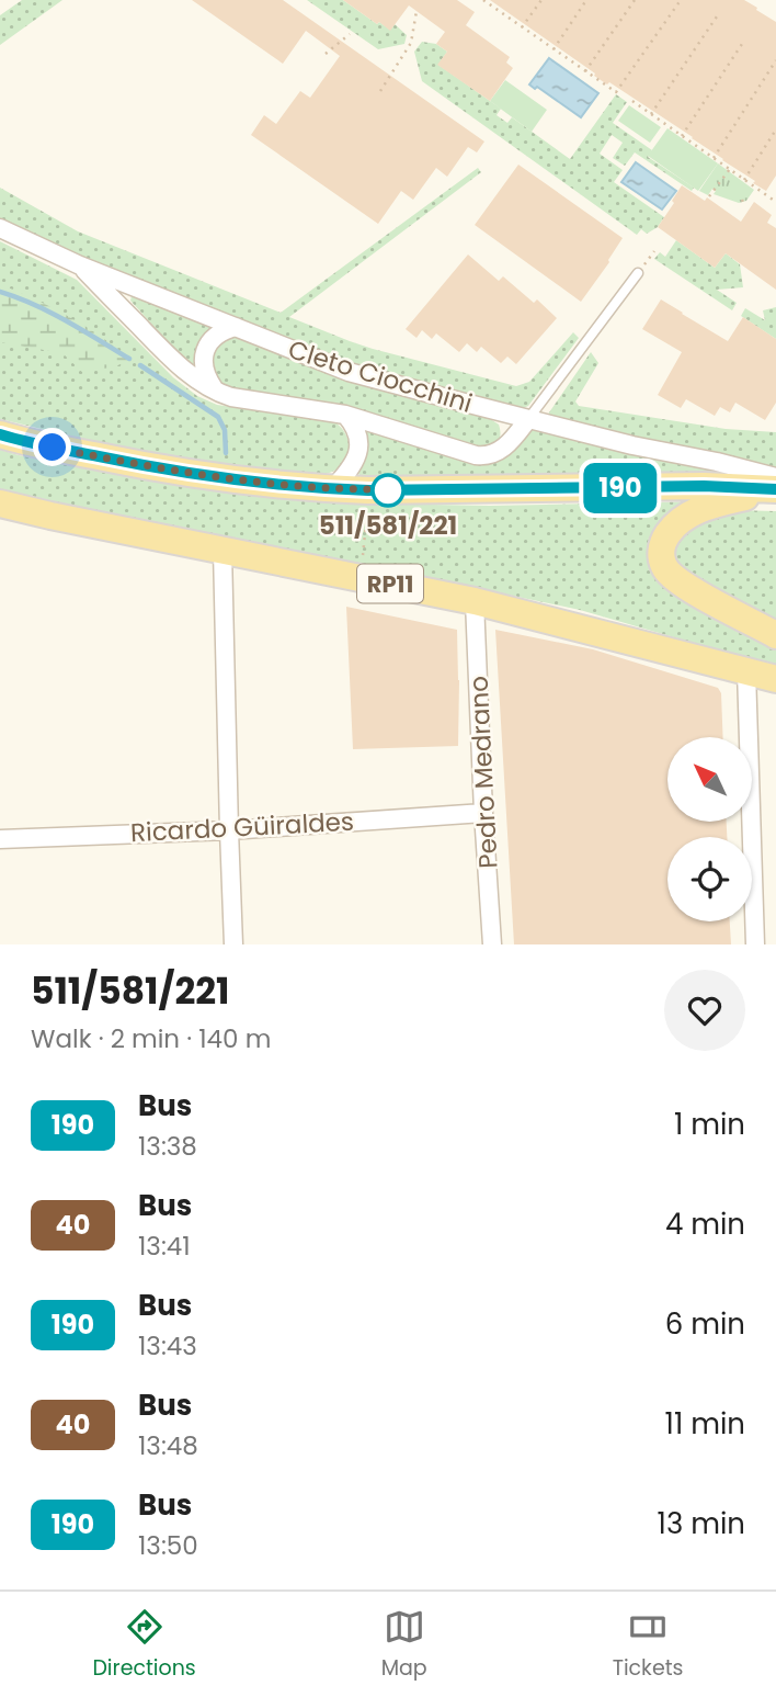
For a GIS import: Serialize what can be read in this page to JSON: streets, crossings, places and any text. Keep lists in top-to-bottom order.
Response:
{
  "streets": {
    "main road": ["RP11"],
    "street": ["Cleto Ciocchini", "Pedro Medrano", "Ricardo Güiraldes"]
  },
  "crossings": [
    ["RP11", "Pedro Medrano"],
    ["Pedro Medrano", "Ricardo Güiraldes"]
  ],
  "places": ["511/581/221"],
  "lines": ["bus line 190"],
  "north": "top left",
  "page": {
    "on_map": "190",
    "heading": ["511/581/221", "Walk · 2 min · 140 m"],
    "list": [
      {
        "mark": "190",
        "name": "Bus",
        "note": "13:38",
        "value": "1 min"
      },
      {
        "mark": "40",
        "name": "Bus",
        "note": "13:41",
        "value": "4 min"
      },
      {
        "mark": "190",
        "name": "Bus",
        "note": "13:43",
        "value": "6 min"
      },
      {
        "mark": "40",
        "name": "Bus",
        "note": "13:48",
        "value": "11 min"
      },
      {
        "mark": "190",
        "name": "Bus",
        "note": "13:50",
        "value": "13 min"
      }
    ],
    "tabs": ["Directions", "Map", "Tickets"]
  }
}
